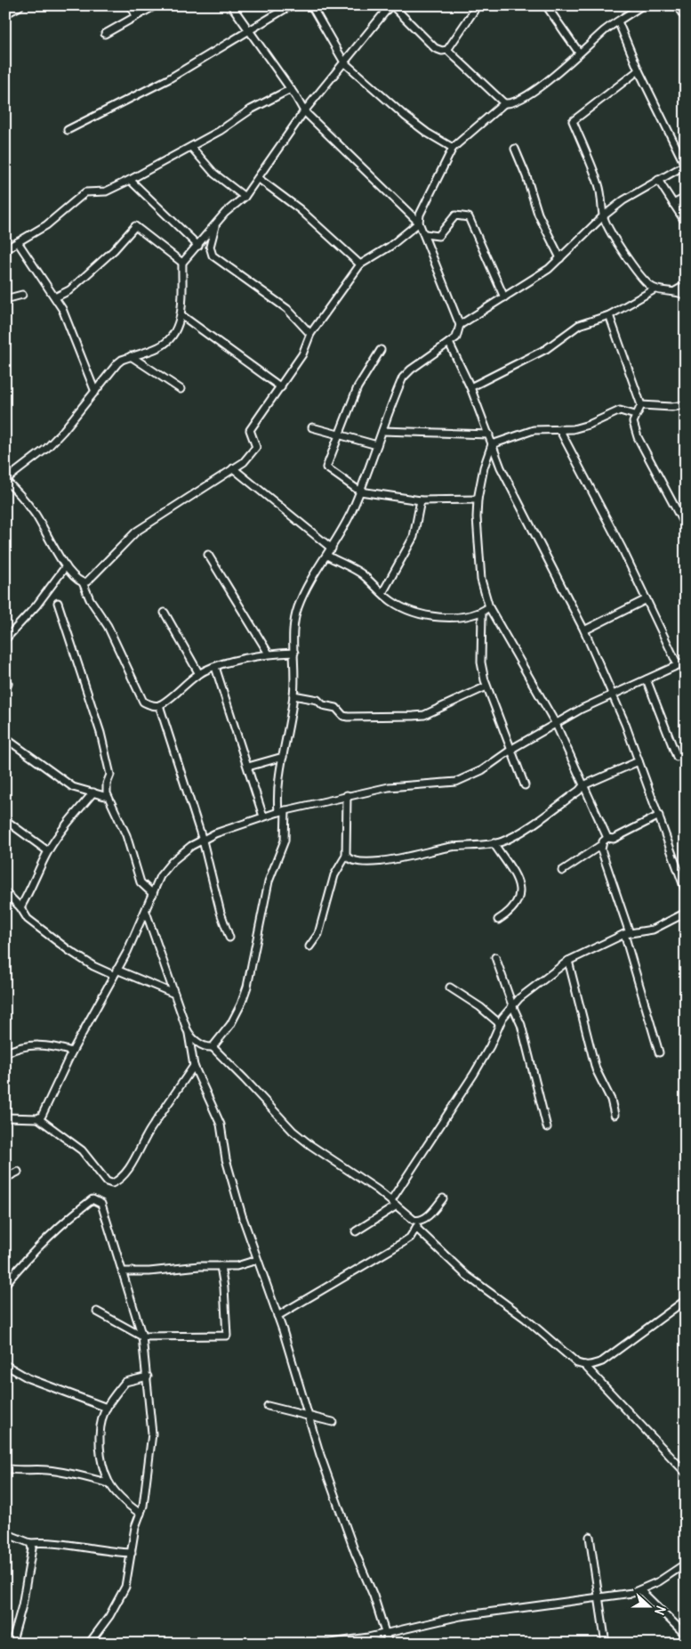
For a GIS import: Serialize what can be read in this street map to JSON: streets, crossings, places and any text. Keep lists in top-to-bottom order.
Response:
{
  "north": "right"
}
